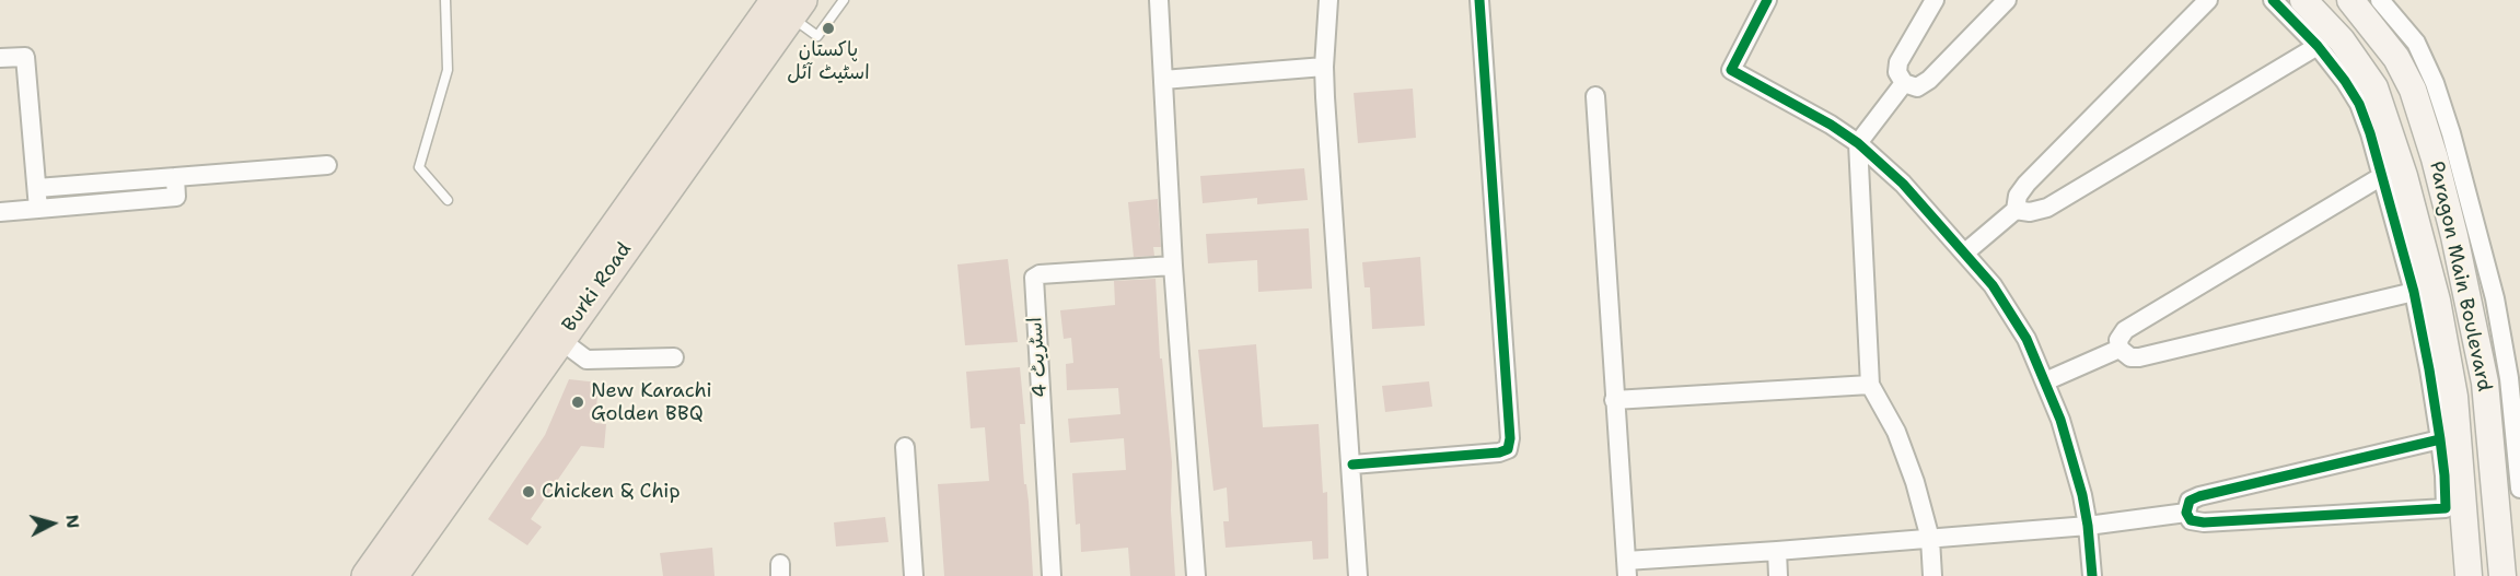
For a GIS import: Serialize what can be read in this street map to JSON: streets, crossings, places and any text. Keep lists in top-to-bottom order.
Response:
{
  "streets": {
    "main road": ["Burki Road"],
    "street": ["Paragon Main Boulevard", "اسٹریٹ 4"]
  },
  "places": ["پاکستان اسٹیٹ آئل", "New Karachi Golden BBQ", "Chicken & Chip"],
  "north": "right"
}
